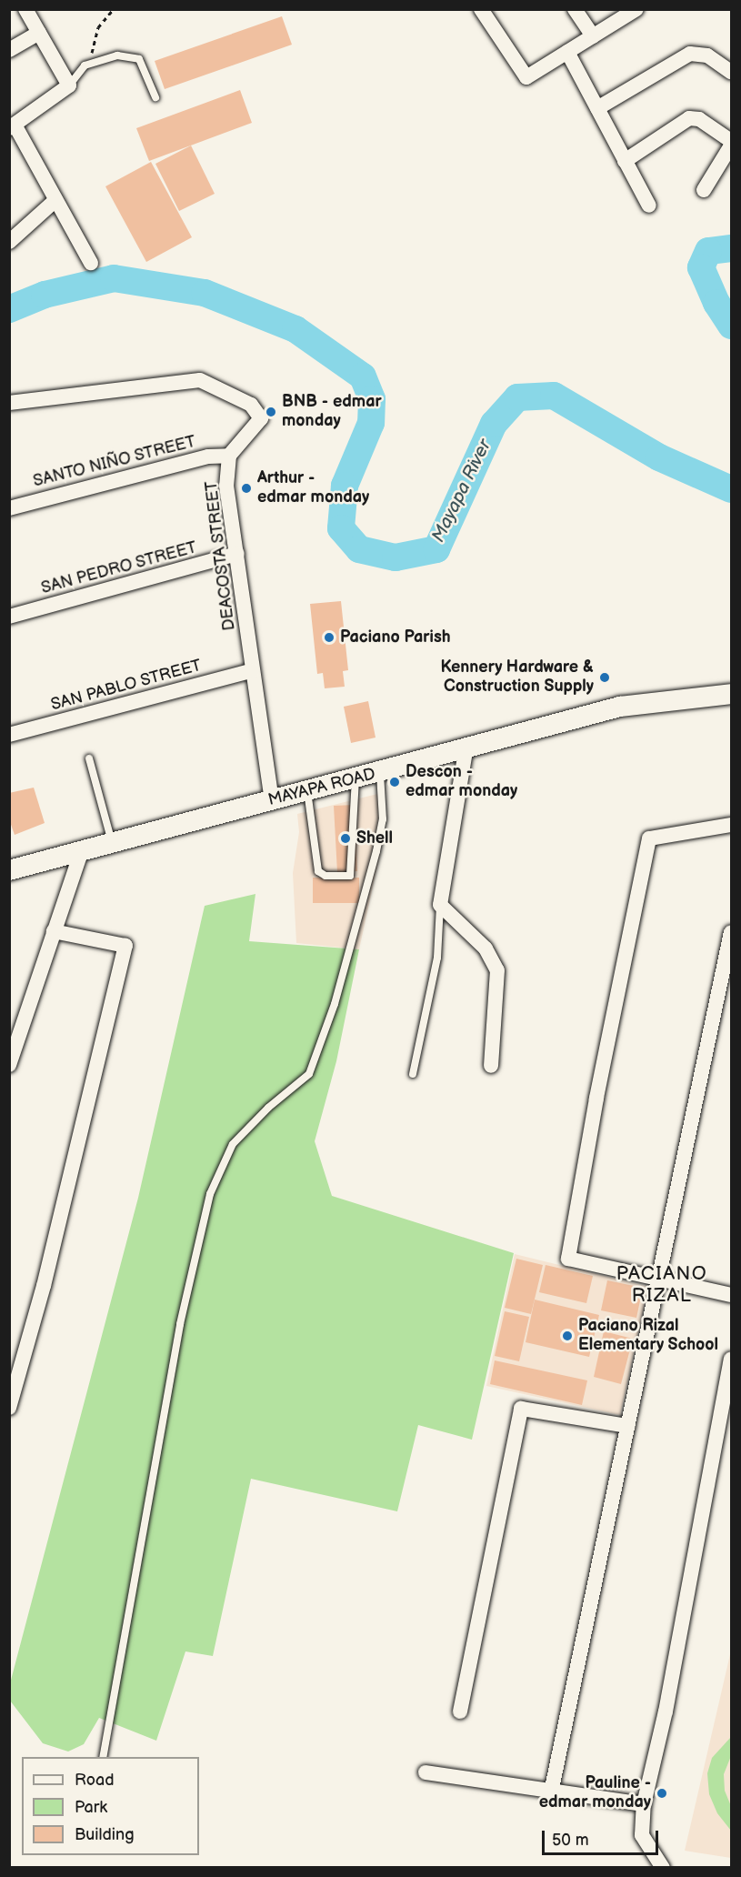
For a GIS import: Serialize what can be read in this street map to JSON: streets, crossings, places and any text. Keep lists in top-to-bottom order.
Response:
{
  "streets": {
    "main road": ["MAYAPA ROAD"],
    "street": [
      "SANTO NIÑO STREET",
      "DEACOSTA STREET",
      "SAN PEDRO STREET",
      "SAN PABLO STREET"
    ]
  },
  "crossings": [
    ["SANTO NIÑO STREET", "DEACOSTA STREET"],
    ["DEACOSTA STREET", "SAN PEDRO STREET"],
    ["DEACOSTA STREET", "SAN PABLO STREET"],
    ["DEACOSTA STREET", "MAYAPA ROAD"]
  ],
  "districts": ["PACIANO RIZAL"],
  "water": ["Mayapa River"],
  "places": [
    "BNB - edmar monday",
    "Arthur - edmar monday",
    "Paciano Parish",
    "Kennery Hardware & Construction Supply",
    "Descon - edmar monday",
    "Shell",
    "Paciano Rizal Elementary School",
    "Pauline - edmar monday"
  ],
  "legend": ["Road", "Park", "Building"],
  "scale_bar": "50 m"
}
